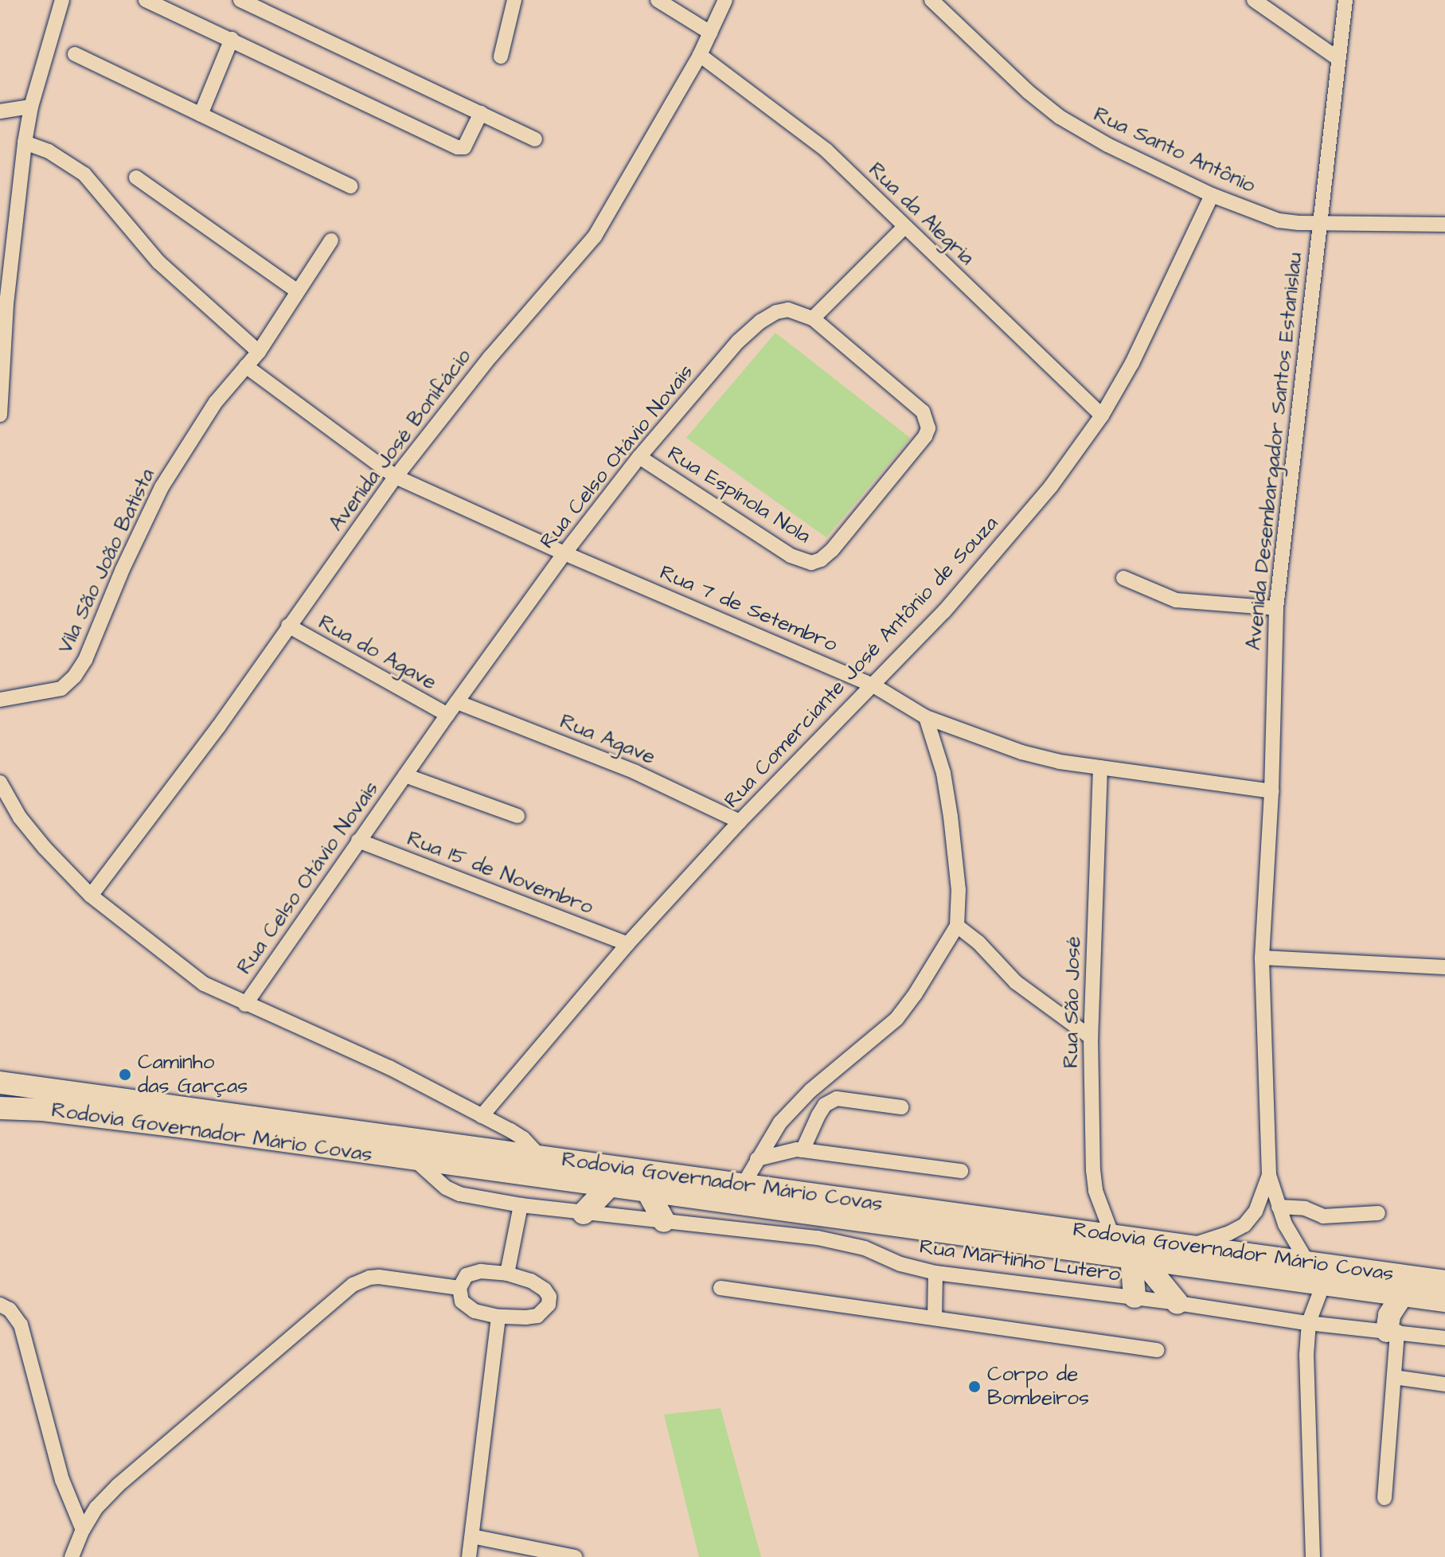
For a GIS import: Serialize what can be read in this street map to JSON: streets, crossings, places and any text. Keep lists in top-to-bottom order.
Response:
{
  "streets": {
    "highway": ["Rodovia Governador Mário Covas"],
    "street": [
      "Rua Santo Antônio",
      "Rua da Alegria",
      "Avenida José Bonifácio",
      "Avenida Desembargador Santos Estanislau",
      "Rua Celso Otávio Novais",
      "Rua Espínola Nola",
      "Vila São João Batista",
      "Rua 7 de Setembro",
      "Rua do Agave",
      "Rua Comerciante José Antônio de Souza",
      "Rua Agave",
      "Rua 15 de Novembro",
      "Rua São José",
      "Rua Martinho Lutero"
    ]
  },
  "crossings": [
    ["Rua Santo Antônio", "Avenida Desembargador Santos Estanislau"],
    ["Rua Santo Antônio", "Rua Comerciante José Antônio de Souza"],
    ["Rua da Alegria", "Avenida José Bonifácio"],
    ["Rua da Alegria", "Rua Comerciante José Antônio de Souza"],
    ["Avenida José Bonifácio", "Rua 7 de Setembro"],
    ["Avenida José Bonifácio", "Rua do Agave"],
    ["Avenida Desembargador Santos Estanislau", "Rua 7 de Setembro"],
    ["Avenida Desembargador Santos Estanislau", "Rodovia Governador Mário Covas"],
    ["Rua Celso Otávio Novais", "Rua Espínola Nola"],
    ["Rua Celso Otávio Novais", "Rua 7 de Setembro"],
    ["Rua Celso Otávio Novais", "Rua do Agave"],
    ["Rua Celso Otávio Novais", "Rua Agave"],
    ["Rua Celso Otávio Novais", "Rua 15 de Novembro"],
    ["Vila São João Batista", "Rua 7 de Setembro"],
    ["Rua 7 de Setembro", "Rua Comerciante José Antônio de Souza"],
    ["Rua 7 de Setembro", "Rua São José"],
    ["Rua Comerciante José Antônio de Souza", "Rua Agave"],
    ["Rua Comerciante José Antônio de Souza", "Rua 15 de Novembro"],
    ["Rua São José", "Rodovia Governador Mário Covas"],
    ["Rodovia Governador Mário Covas", "Rua Martinho Lutero"]
  ],
  "places": ["Caminho das Garças", "Corpo de Bombeiros"]
}
